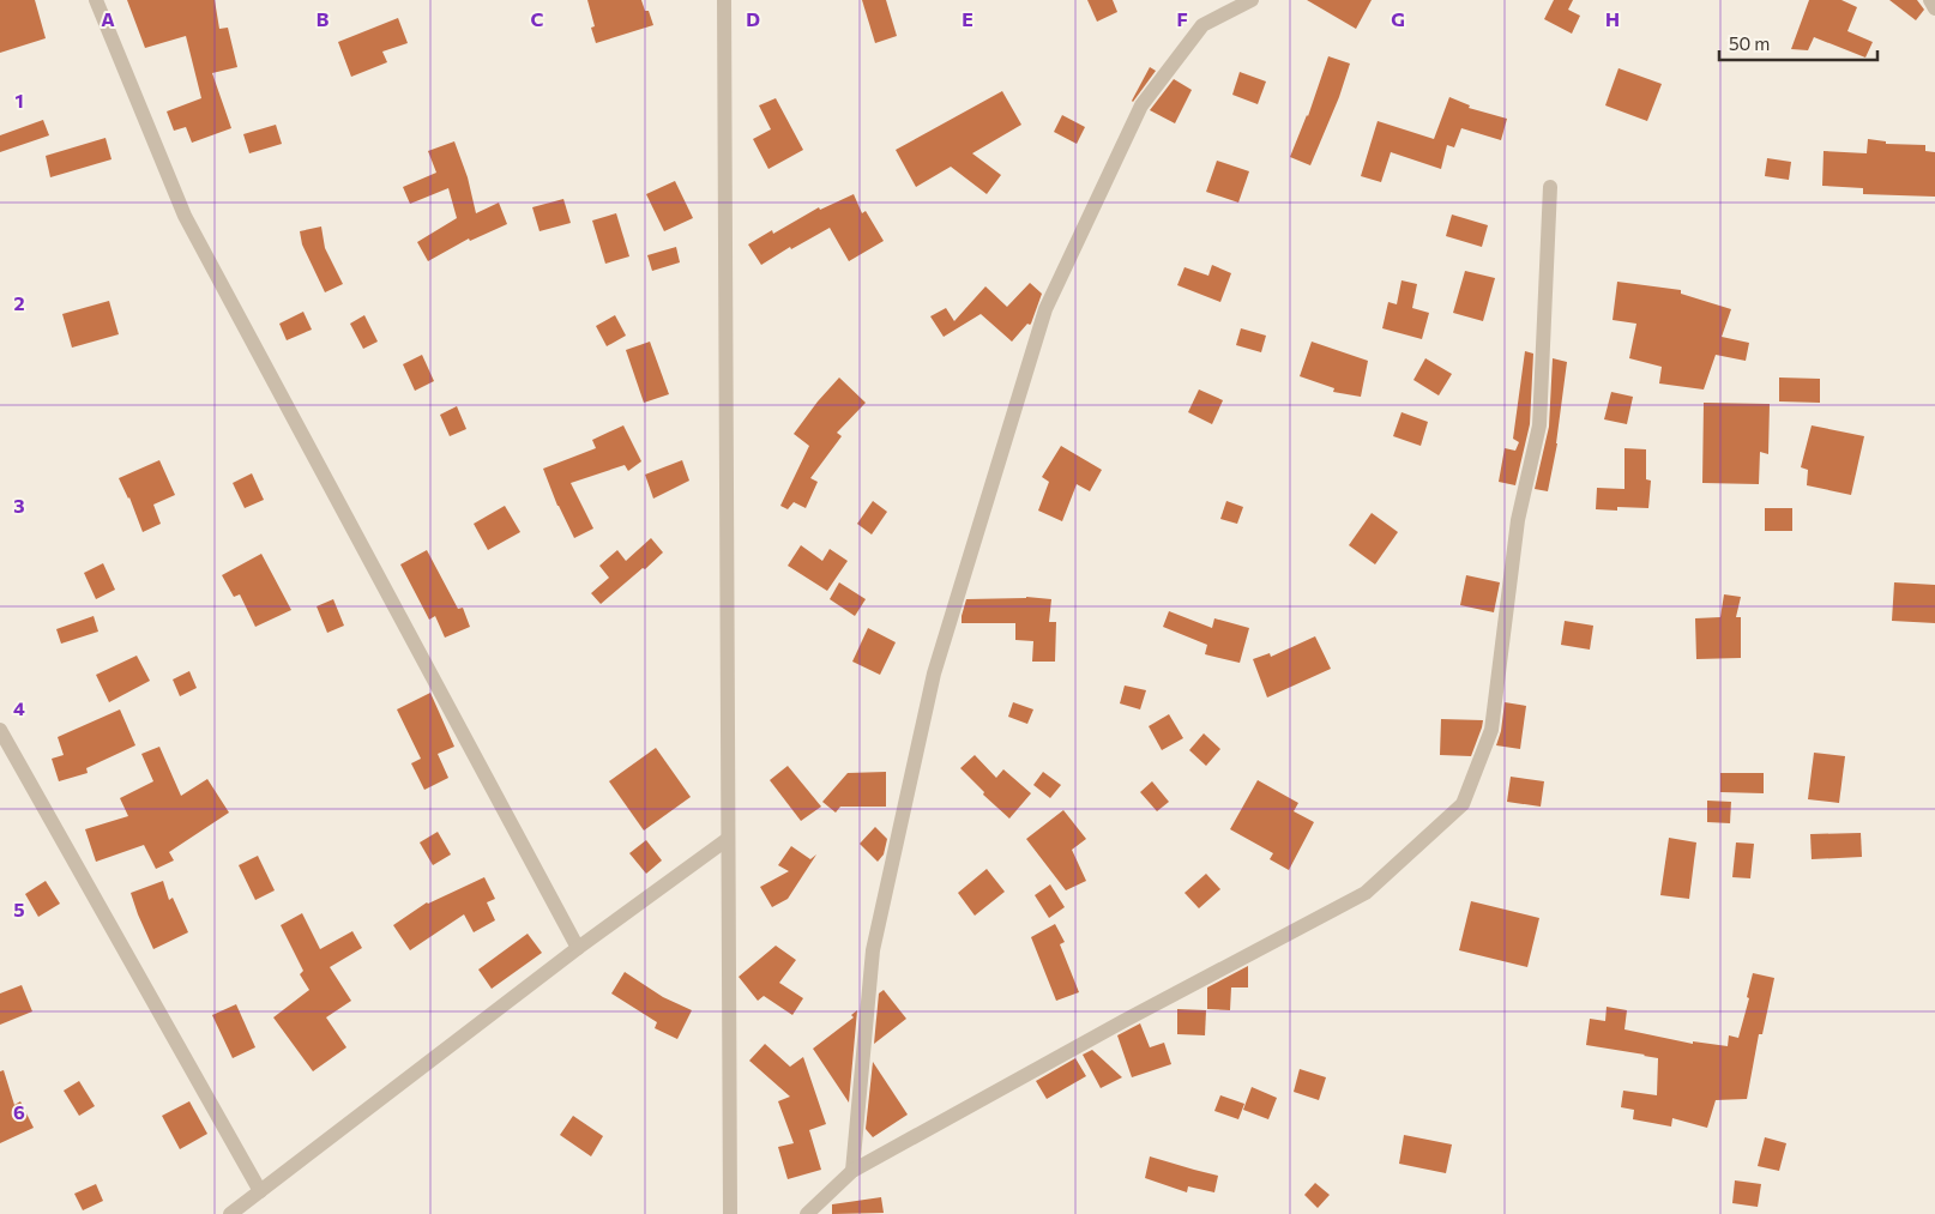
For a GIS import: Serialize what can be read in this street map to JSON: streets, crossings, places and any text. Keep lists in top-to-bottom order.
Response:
{
  "scale_bar": "50 m",
  "grid": {
    "columns": [
      "A",
      "B",
      "C",
      "D",
      "E",
      "F",
      "G",
      "H"
    ],
    "rows": [
      "1",
      "2",
      "3",
      "4",
      "5",
      "6"
    ]
  }
}
